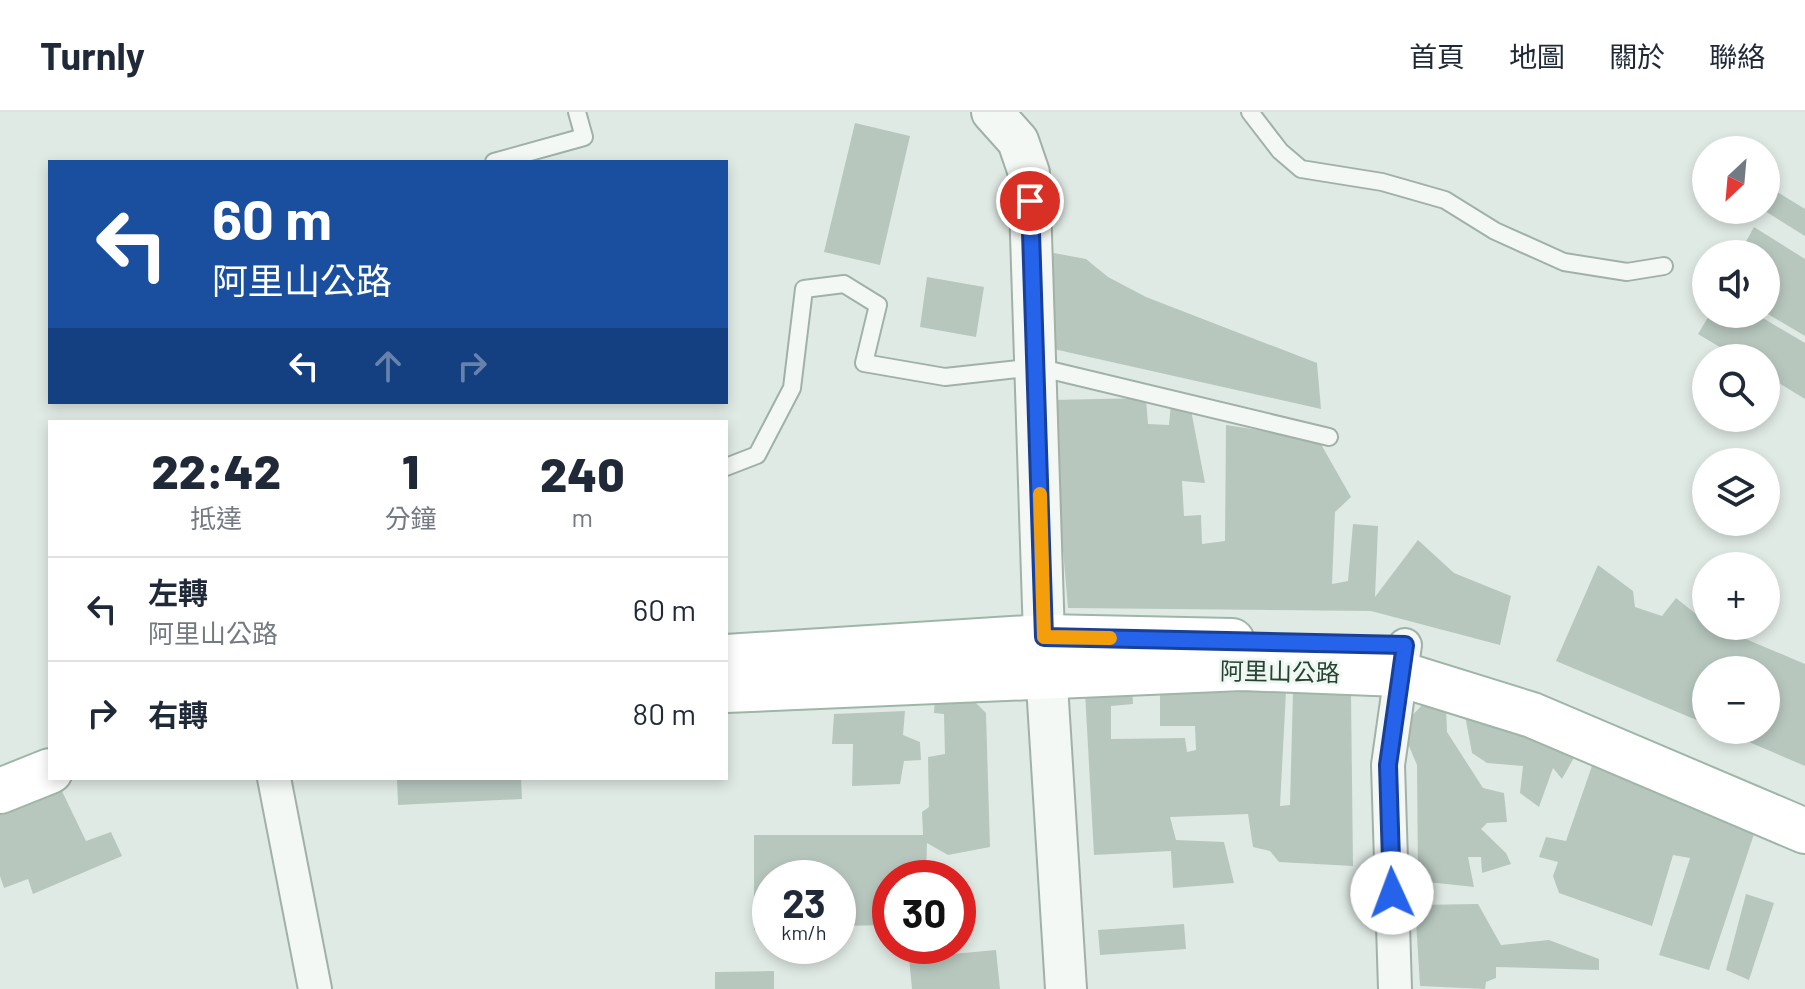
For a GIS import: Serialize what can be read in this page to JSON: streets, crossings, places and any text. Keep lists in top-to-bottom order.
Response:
{
  "streets": {
    "main road": ["阿里山公路"]
  },
  "north": "bottom left",
  "page": {
    "header": "Turnly",
    "nav": [
      "首頁",
      "地圖",
      "關於",
      "聯絡"
    ],
    "map_buttons": ["+", "−"],
    "turn": ["60 m", "阿里山公路"],
    "eta": [
      "22:42",
      "抵達",
      "1",
      "分鐘",
      "240",
      "m"
    ],
    "list": [
      {
        "name": "左轉",
        "note": "阿里山公路",
        "value": "60 m"
      },
      {
        "name": "右轉",
        "value": "80 m"
      }
    ],
    "speed": "23 km/h",
    "limit": "30"
  }
}
